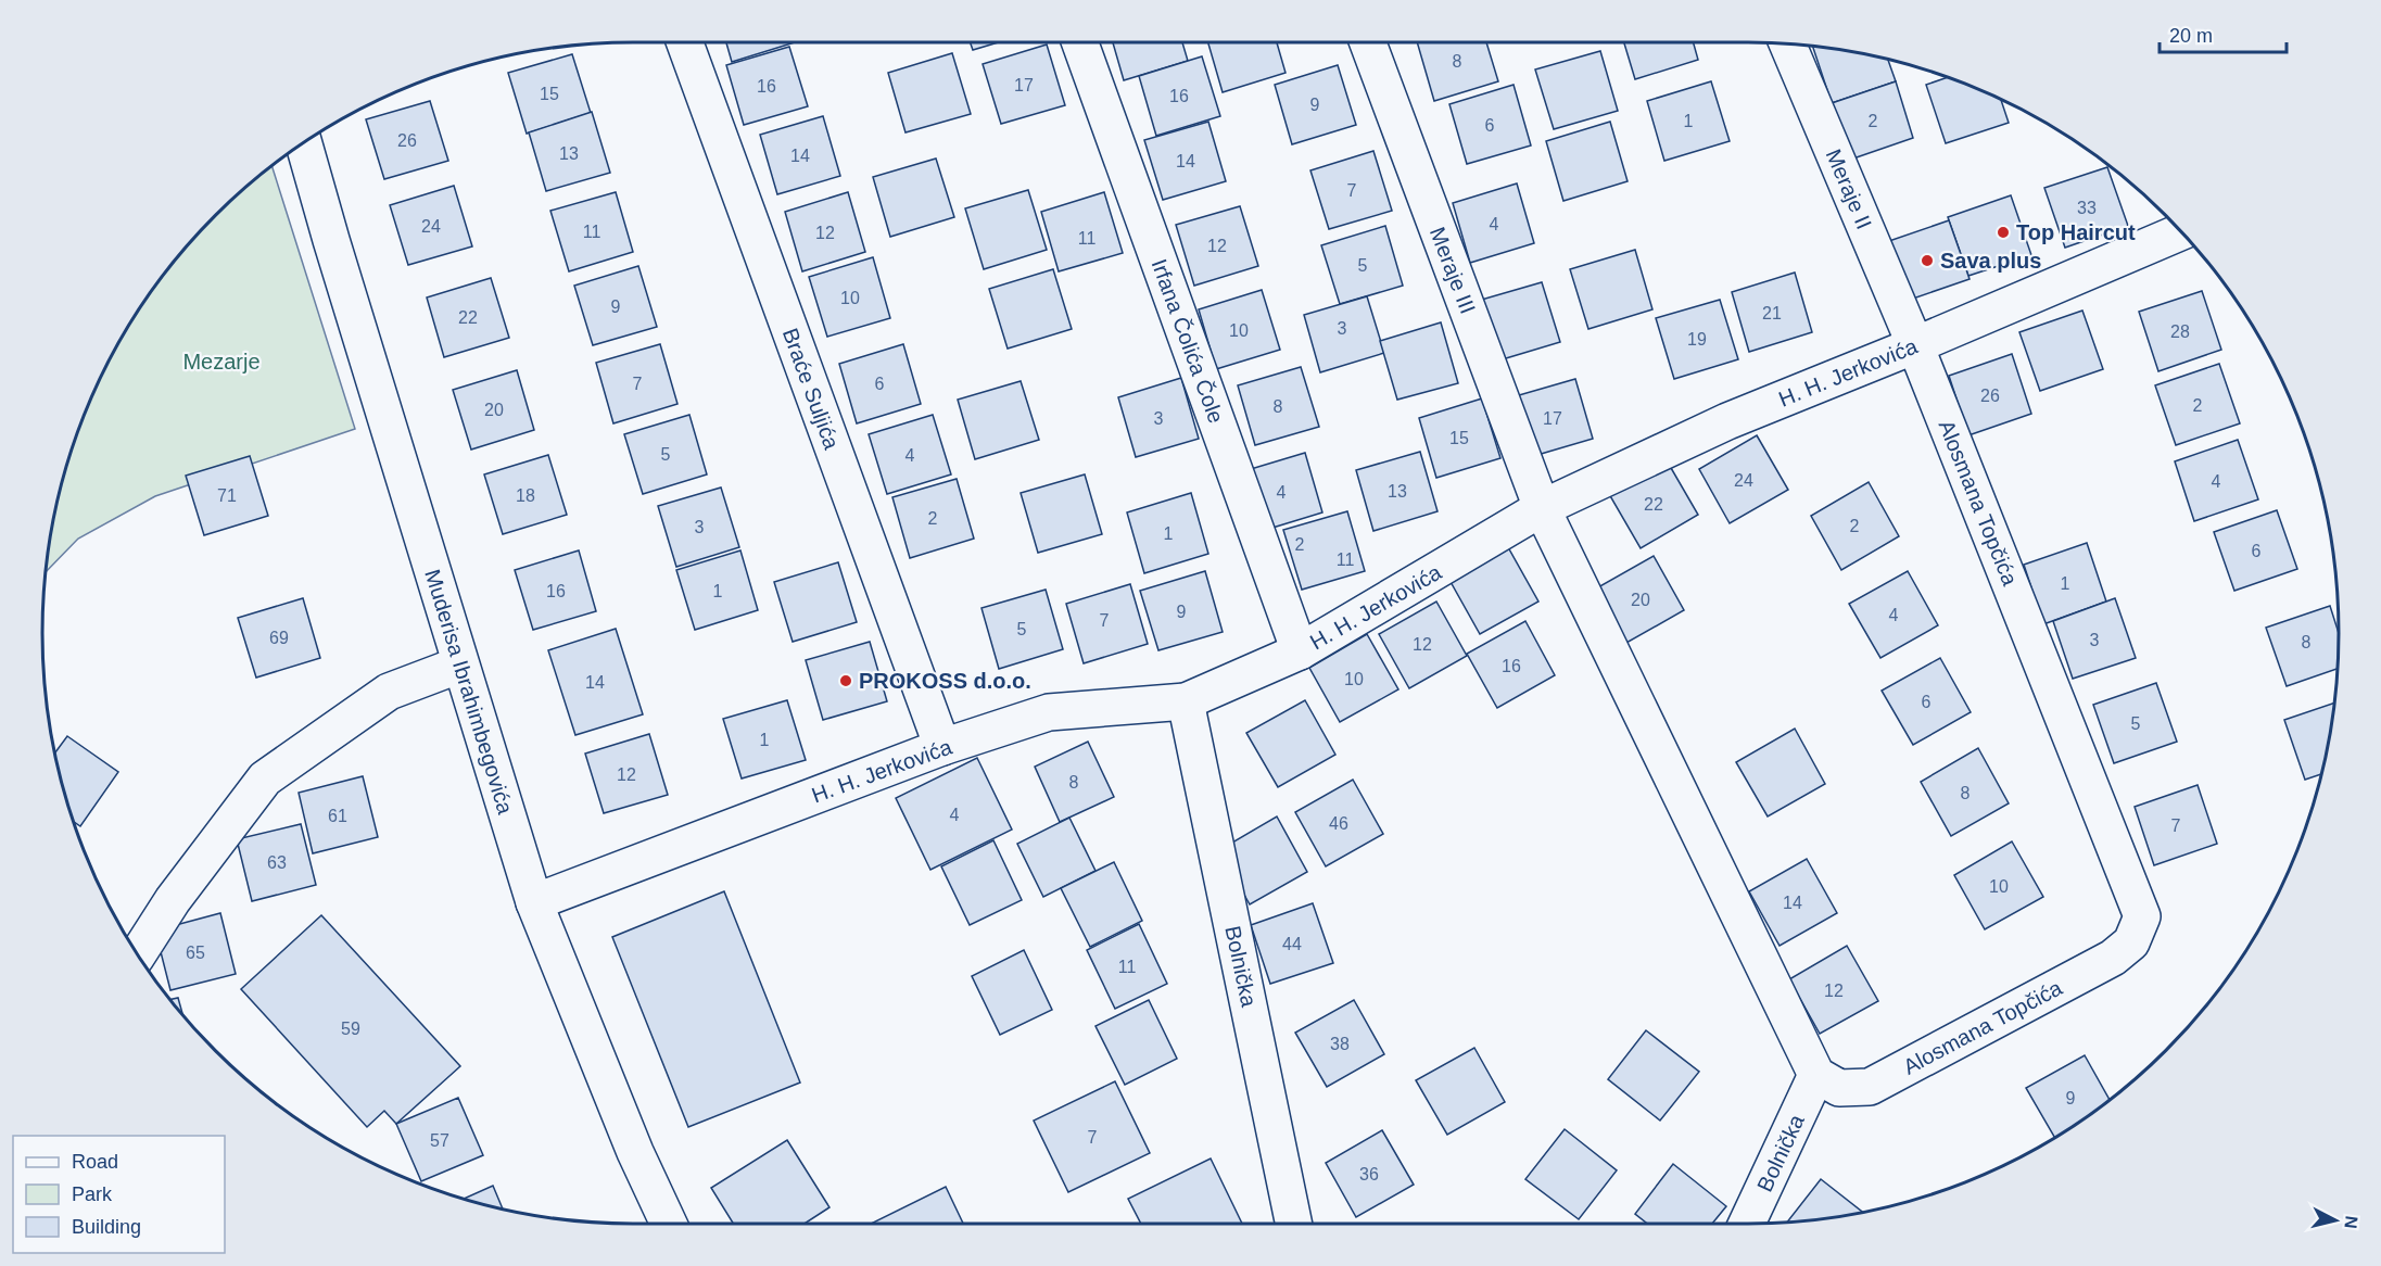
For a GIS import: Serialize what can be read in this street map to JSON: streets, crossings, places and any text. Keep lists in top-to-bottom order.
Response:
{
  "streets": {
    "street": [
      "Meraje II",
      "Meraje III",
      "Irfana Čolića Čole",
      "H. H. Jerkovića",
      "Braće Suljića",
      "Alosmana Topčića",
      "Muderisa Ibrahimbegovića",
      "Bolnička"
    ]
  },
  "crossings": [
    ["Meraje II", "H. H. Jerkovića"],
    ["Meraje II", "Alosmana Topčića"],
    ["Meraje III", "H. H. Jerkovića"],
    ["Irfana Čolića Čole", "H. H. Jerkovića"],
    ["H. H. Jerkovića", "Braće Suljića"],
    ["H. H. Jerkovića", "Alosmana Topčića"],
    ["H. H. Jerkovića", "Muderisa Ibrahimbegovića"],
    ["H. H. Jerkovića", "Bolnička"],
    ["Alosmana Topčića", "Bolnička"]
  ],
  "parks": ["Mezarje"],
  "places": ["Top Haircut", "Sava plus", "PROKOSS d.o.o."],
  "house_numbers": [
    "8",
    "17",
    "16",
    "15",
    "16",
    "9",
    "1",
    "2",
    "6",
    "26",
    "13",
    "14",
    "14",
    "7",
    "33",
    "4",
    "24",
    "11",
    "12",
    "11",
    "12",
    "5",
    "10",
    "9",
    "21",
    "22",
    "3",
    "10",
    "28",
    "19",
    "7",
    "6",
    "26",
    "2",
    "8",
    "20",
    "3",
    "17",
    "15",
    "5",
    "4",
    "24",
    "4",
    "13",
    "4",
    "71",
    "18",
    "22",
    "2",
    "2",
    "3",
    "1",
    "2",
    "6",
    "11",
    "1",
    "16",
    "1",
    "20",
    "9",
    "4",
    "7",
    "5",
    "69",
    "3",
    "8",
    "12",
    "16",
    "10",
    "14",
    "6",
    "5",
    "1",
    "12",
    "8",
    "8",
    "4",
    "61",
    "46",
    "7",
    "63",
    "10",
    "14",
    "44",
    "65",
    "11",
    "12",
    "59",
    "38",
    "9",
    "7",
    "57",
    "36"
  ],
  "legend": ["Road", "Park", "Building"],
  "scale_bar": "20 m",
  "north": "right"
}
